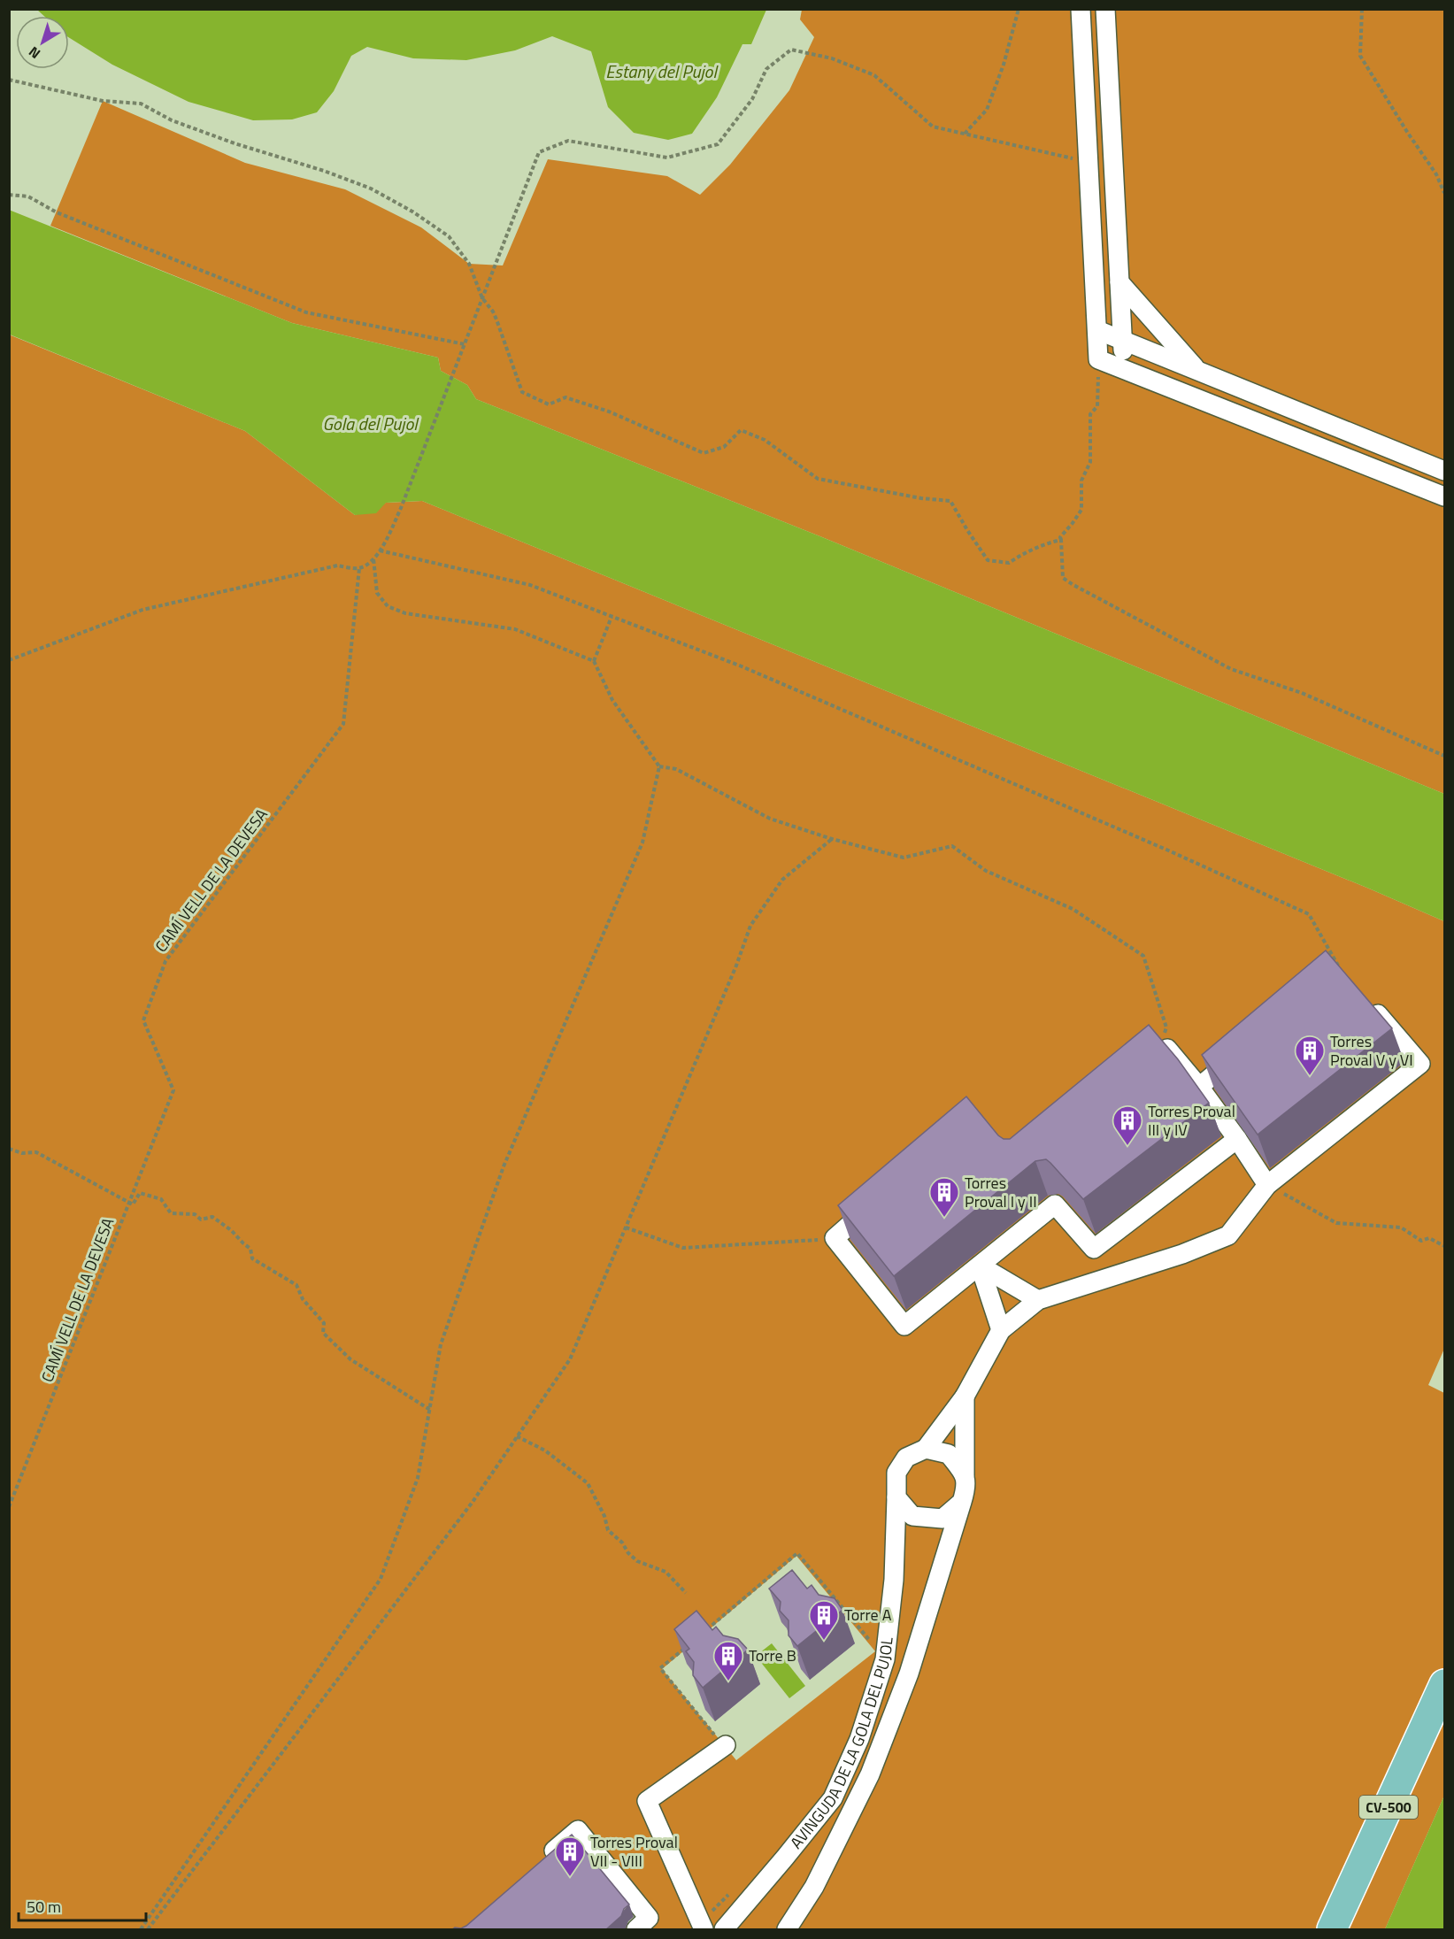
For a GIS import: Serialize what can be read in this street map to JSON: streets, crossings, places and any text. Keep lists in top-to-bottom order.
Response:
{
  "streets": {
    "main road": ["CV-500"],
    "street": ["AVINGUDA DE LA GOLA DEL PUJOL"],
    "path": ["CAMÍ VELL DE LA DEVESA"]
  },
  "water": ["Estany del Pujol", "Gola del Pujol"],
  "places": {
    "building": [
      "Torres Proval V y VI",
      "Torres Proval III y IV",
      "Torres Proval I y II",
      "Torre A",
      "Torre B",
      "Torres Proval VII - VIII"
    ]
  },
  "scale_bar": "50 m",
  "north": "bottom left"
}
